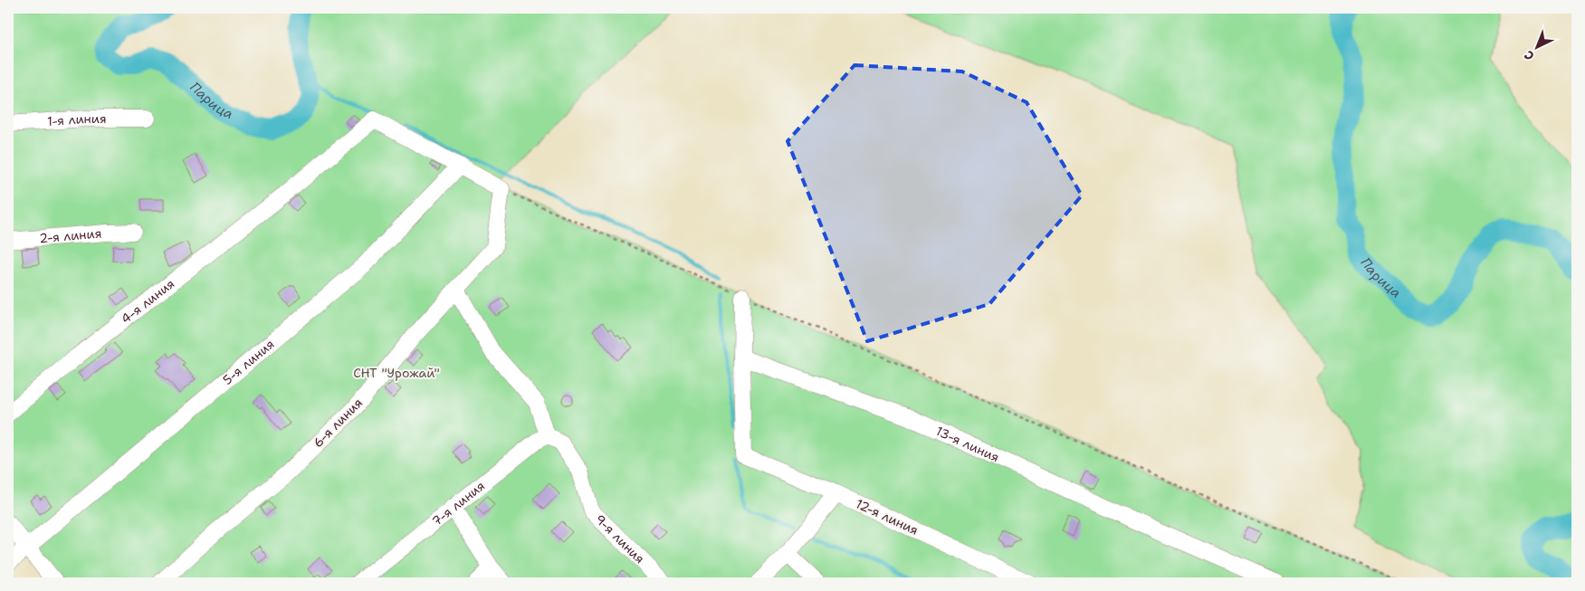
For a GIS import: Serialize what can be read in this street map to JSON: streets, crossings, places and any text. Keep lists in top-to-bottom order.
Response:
{
  "streets": {
    "street": [
      "1-я линия",
      "2-я линия",
      "4-я линия",
      "5-я линия",
      "6-я линия",
      "13-я линия",
      "7-я линия",
      "12-я линия",
      "9-я линия"
    ]
  },
  "crossings": [
    ["4-я линия", "5-я линия"],
    ["13-я линия", "12-я линия"],
    ["7-я линия", "9-я линия"]
  ],
  "water": ["Парица"],
  "parks": ["СНТ \"Урожай\""],
  "north": "bottom left"
}
